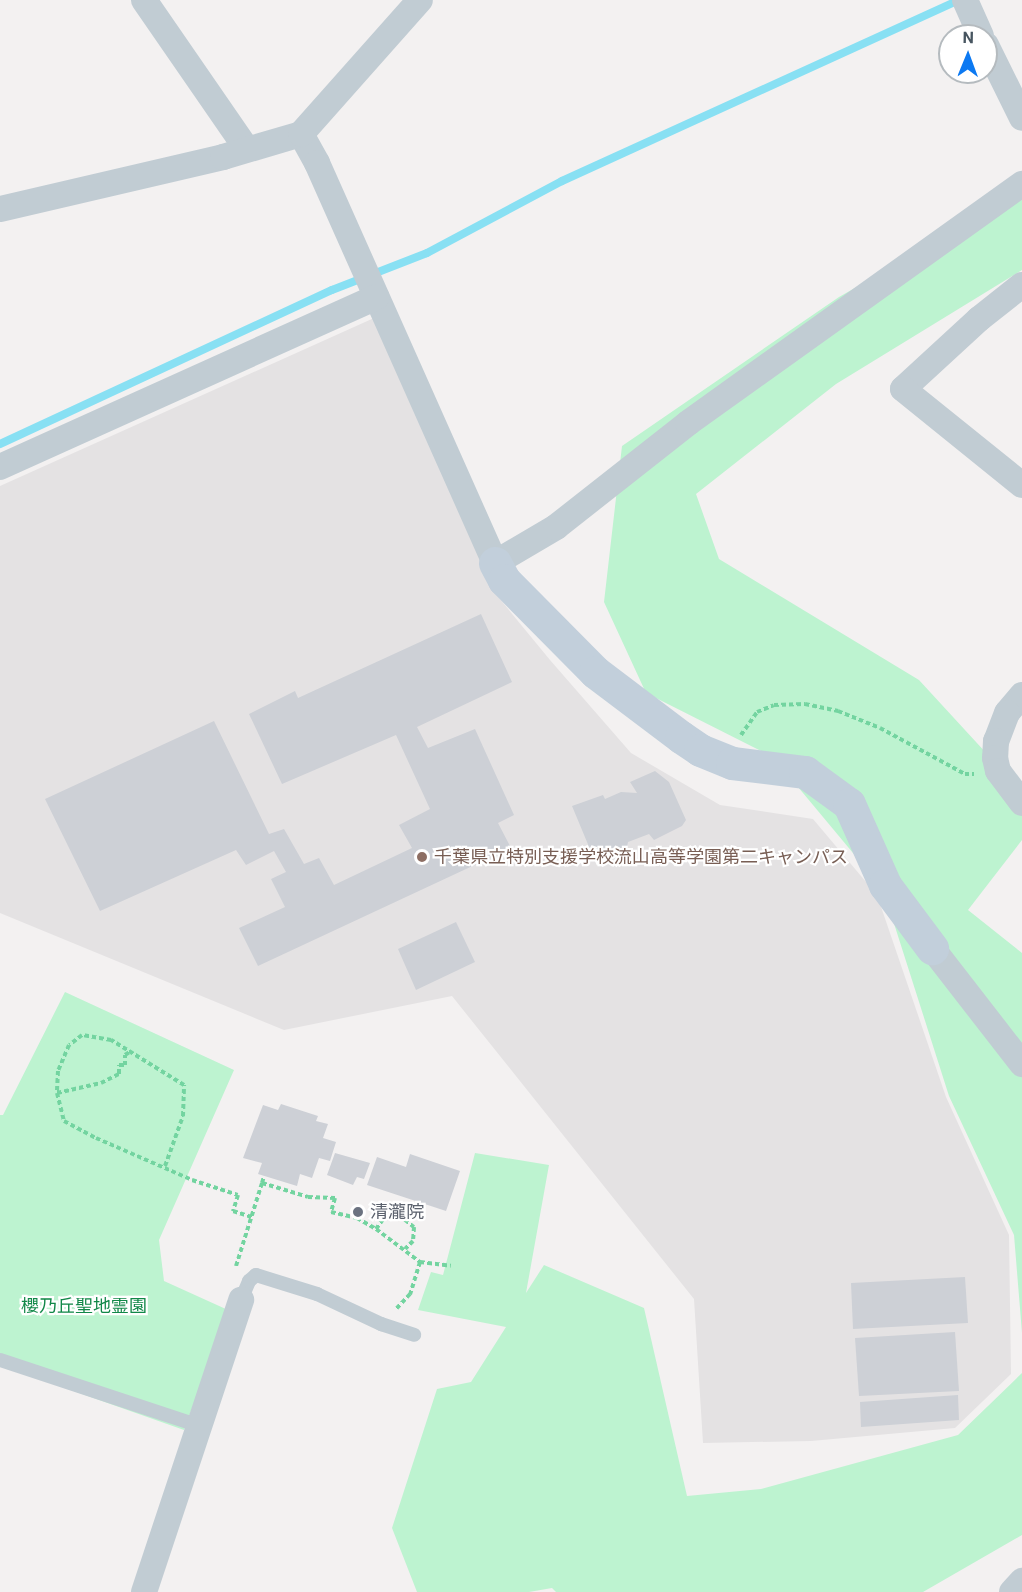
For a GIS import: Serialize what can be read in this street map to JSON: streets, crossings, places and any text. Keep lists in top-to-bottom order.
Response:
{
  "parks": ["櫻乃丘聖地霊園"],
  "places": ["千葉県立特別支援学校流山高等学園第二キャンパス", "清瀧院"],
  "north": "top"
}
